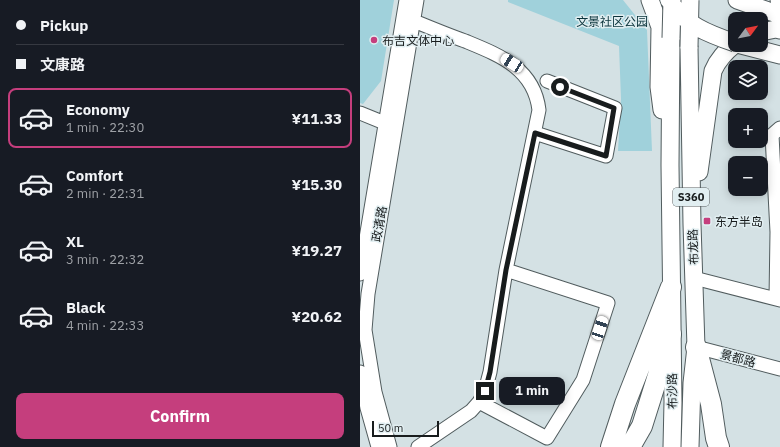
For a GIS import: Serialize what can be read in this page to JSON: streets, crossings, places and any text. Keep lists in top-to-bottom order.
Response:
{
  "streets": {
    "main road": ["S360", "布龙路", "布沙路"],
    "street": ["政清路", "景都路"]
  },
  "crossings": [
    ["布龙路", "景都路"],
    ["布龙路", "布沙路"]
  ],
  "parks": ["文景社区公园"],
  "places": {
    "other": ["布吉文体中心"],
    "transit": ["东方半岛"]
  },
  "scale_bar": "50 m",
  "north": "top right",
  "page": {
    "banner": ["Pickup", "文康路"],
    "map_buttons": ["+", "−"],
    "list": [
      {
        "name": "Economy",
        "note": "1 min · 22:30",
        "value": "¥11.33"
      },
      {
        "name": "Comfort",
        "note": "2 min · 22:31",
        "value": "¥15.30"
      },
      {
        "name": "XL",
        "note": "3 min · 22:32",
        "value": "¥19.27"
      },
      {
        "name": "Black",
        "note": "4 min · 22:33",
        "value": "¥20.62"
      }
    ],
    "bubble": "1 min",
    "buttons": "Confirm",
    "scale": "50 m"
  }
}
